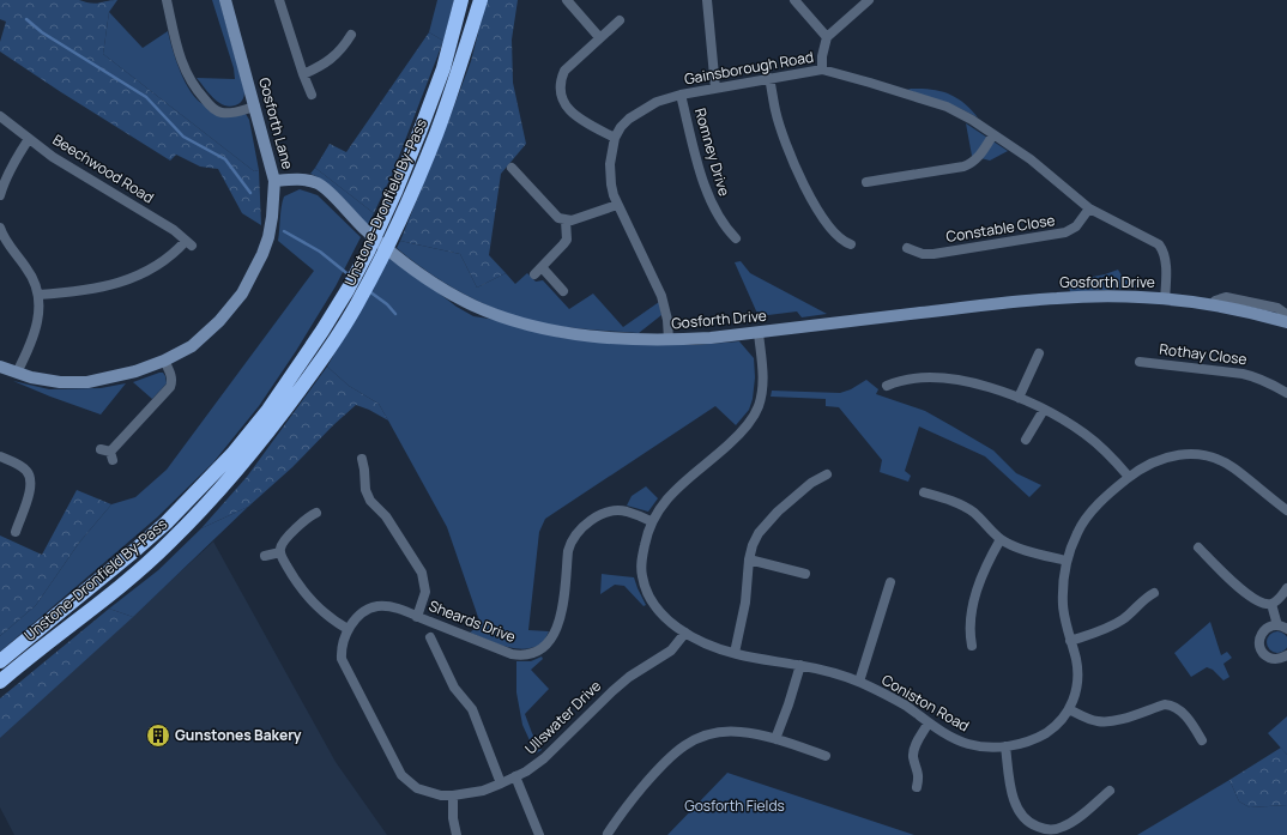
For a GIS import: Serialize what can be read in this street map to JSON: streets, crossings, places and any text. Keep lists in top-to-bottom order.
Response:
{
  "streets": {
    "highway": ["Unstone-Dronfield By-Pass"],
    "street": [
      "Gainsborough Road",
      "Gosforth Lane",
      "Romney Drive",
      "Beechwood Road",
      "Constable Close",
      "Gosforth Drive",
      "Rothay Close",
      "Sheards Drive",
      "Coniston Road",
      "Ullswater Drive"
    ]
  },
  "crossings": [
    ["Gainsborough Road", "Romney Drive"],
    ["Gainsborough Road", "Constable Close"],
    ["Gainsborough Road", "Gosforth Drive"],
    ["Gosforth Lane", "Gosforth Drive"],
    ["Gosforth Drive", "Coniston Road"],
    ["Sheards Drive", "Coniston Road"],
    ["Sheards Drive", "Ullswater Drive"],
    ["Coniston Road", "Ullswater Drive"]
  ],
  "parks": ["Gosforth Fields"],
  "places": {
    "building": ["Gunstones Bakery"]
  }
}
